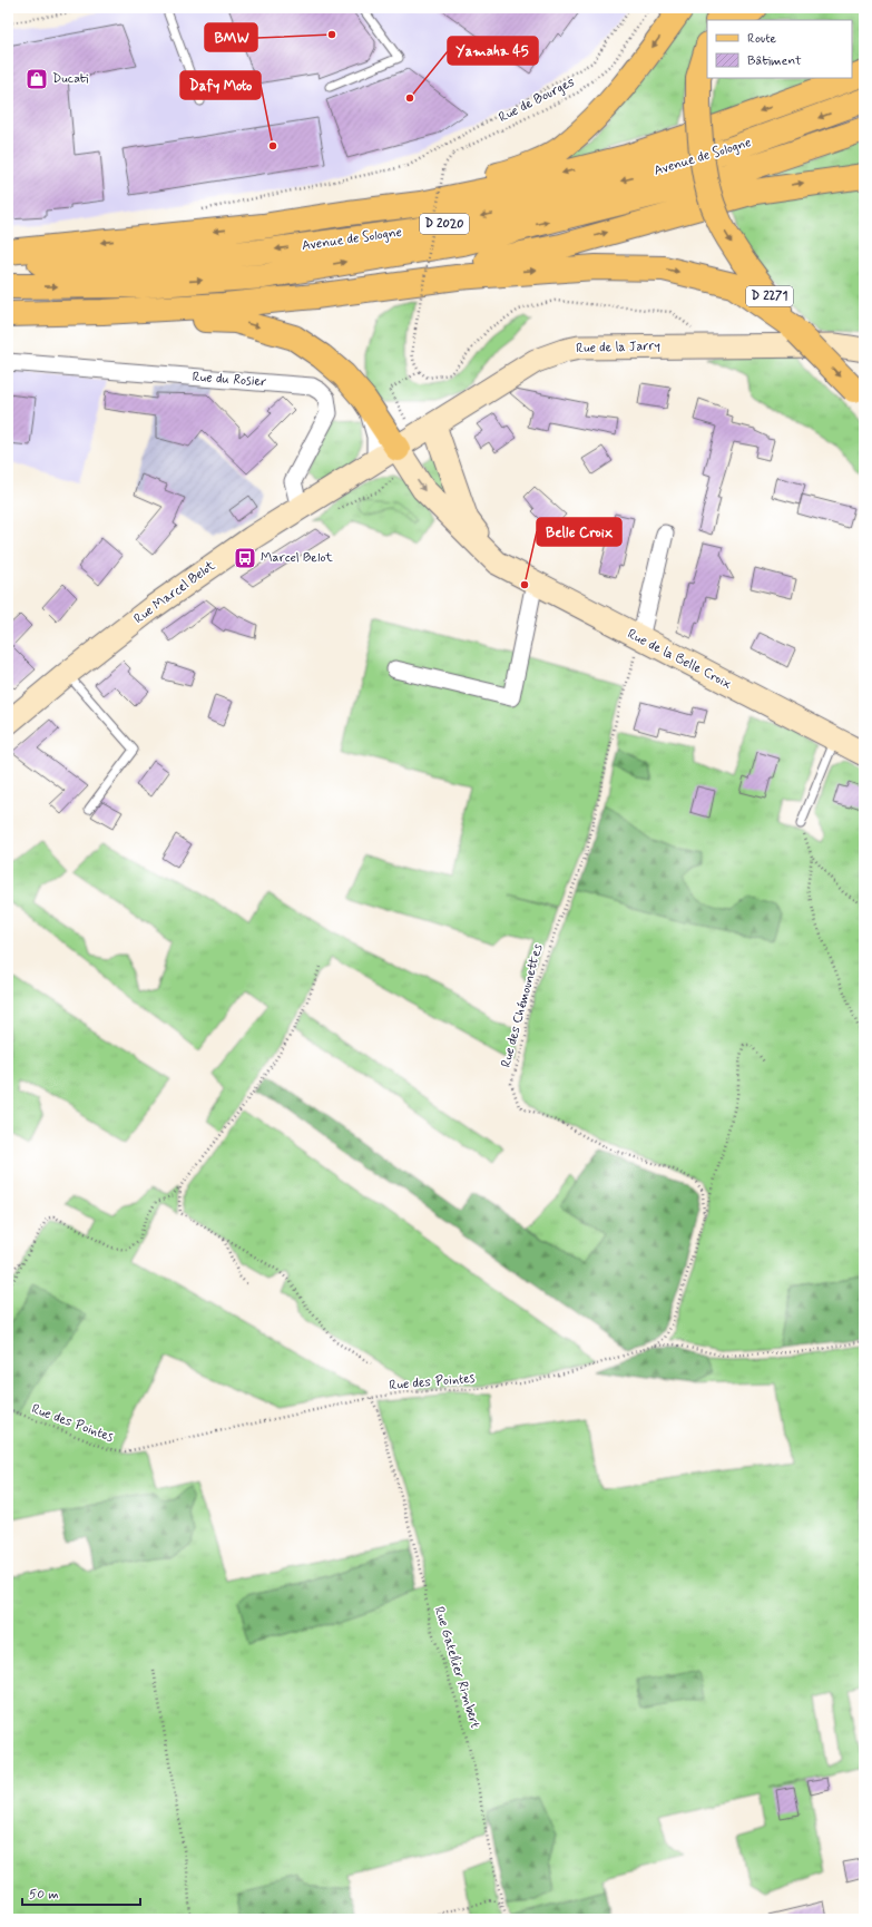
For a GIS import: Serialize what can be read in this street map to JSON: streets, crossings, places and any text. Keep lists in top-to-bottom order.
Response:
{
  "streets": {
    "main road": [
      "Avenue de Sologne",
      "D 2020",
      "D 2271",
      "Rue de la Jarry",
      "Rue Marcel Belot",
      "Rue de la Belle Croix"
    ],
    "street": ["Rue du Rosier"],
    "path": [
      "Rue de Bourges",
      "Rue des Chémounettes",
      "Rue des Pointes",
      "Rue Gatellier Rimbert"
    ]
  },
  "crossings": [
    ["Rue de la Jarry", "Rue Marcel Belot"],
    ["Rue de la Jarry", "Rue de la Belle Croix"],
    ["Rue du Rosier", "Rue Marcel Belot"],
    ["Rue Marcel Belot", "Rue de la Belle Croix"],
    ["Rue de la Belle Croix", "Rue des Chémounettes"],
    ["Rue des Pointes", "Rue Gatellier Rimbert"]
  ],
  "places": {
    "other": [
      "BMW",
      "Yamaha 45",
      "Dafy Moto",
      "Belle Croix"
    ],
    "shop": ["Ducati"],
    "bus stop": ["Marcel Belot"]
  },
  "legend": ["Route", "Bâtiment"],
  "scale_bar": "50 m"
}
